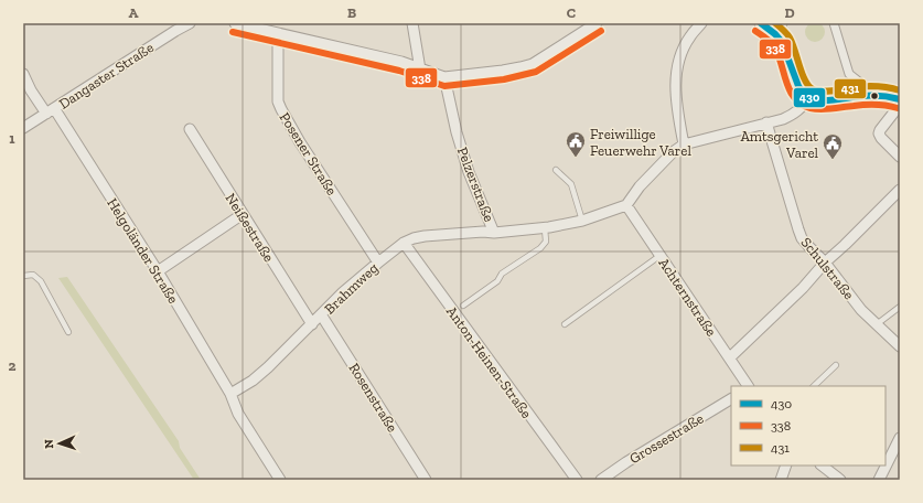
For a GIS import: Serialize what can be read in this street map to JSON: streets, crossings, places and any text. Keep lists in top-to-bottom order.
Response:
{
  "streets": {
    "street": [
      "Dangaster Straße",
      "Posener Straße",
      "Pelzerstraße",
      "Neißestraße",
      "Helgoländer Straße",
      "Schulstraße",
      "Brahmweg",
      "Achternstraße",
      "Anton-Heinen-Straße",
      "Rosenstraße",
      "Grossestraße"
    ]
  },
  "crossings": [
    ["Dangaster Straße", "Helgoländer Straße"],
    ["Posener Straße", "Brahmweg"],
    ["Pelzerstraße", "Brahmweg"],
    ["Pelzerstraße", "Achternstraße"],
    ["Neißestraße", "Brahmweg"],
    ["Helgoländer Straße", "Brahmweg"],
    ["Brahmweg", "Anton-Heinen-Straße"],
    ["Brahmweg", "Rosenstraße"]
  ],
  "places": {
    "public building": ["Freiwillige Feuerwehr Varel", "Amtsgericht Varel"]
  },
  "lines": ["transit line 430", "transit line 431", "transit line 338"],
  "legend": ["430", "338", "431"],
  "north": "left",
  "grid": {
    "columns": [
      "A",
      "B",
      "C",
      "D"
    ],
    "rows": ["1", "2"]
  }
}
